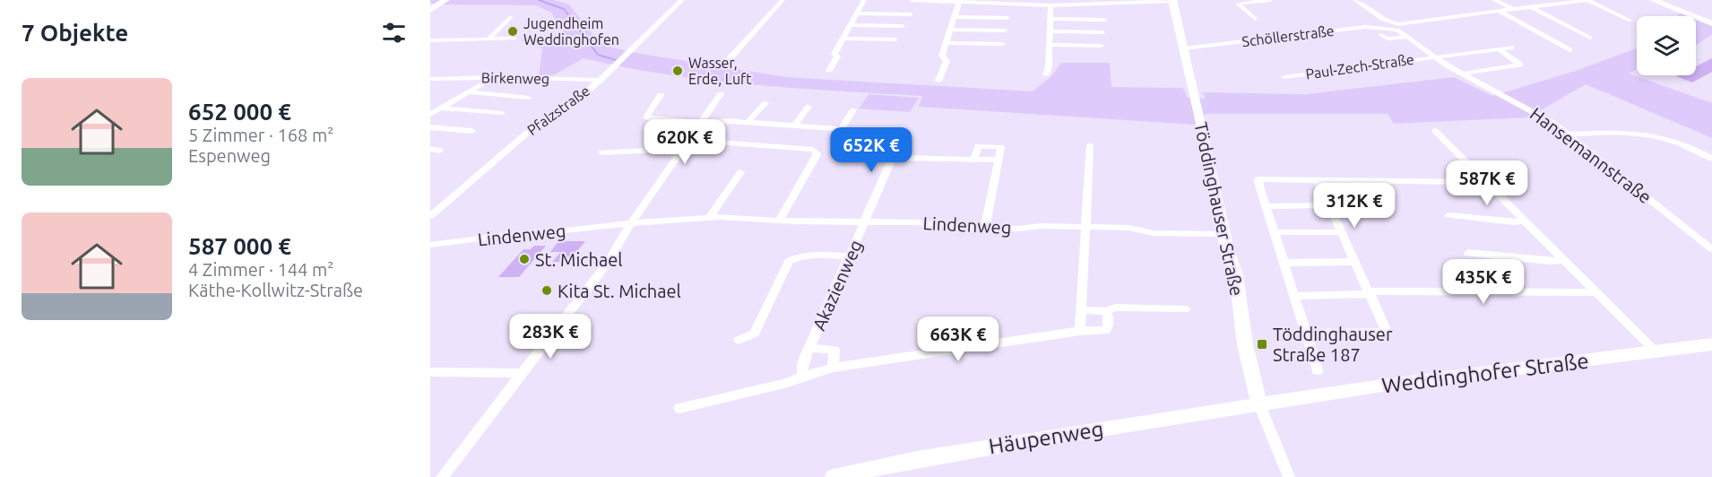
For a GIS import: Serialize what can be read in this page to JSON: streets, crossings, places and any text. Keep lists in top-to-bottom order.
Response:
{
  "streets": {
    "street": [
      "Schöllerstraße",
      "Paul-Zech-Straße",
      "Birkenweg",
      "Pfalzstraße",
      "Hansemannstraße",
      "Töddinghauser Straße",
      "Lindenweg",
      "Akazienweg",
      "Weddinghofer Straße",
      "Häupenweg"
    ]
  },
  "crossings": [
    ["Schöllerstraße", "Hansemannstraße"],
    ["Schöllerstraße", "Töddinghauser Straße"],
    ["Paul-Zech-Straße", "Hansemannstraße"],
    ["Birkenweg", "Pfalzstraße"],
    ["Töddinghauser Straße", "Lindenweg"],
    ["Töddinghauser Straße", "Weddinghofer Straße"],
    ["Töddinghauser Straße", "Häupenweg"],
    ["Lindenweg", "Akazienweg"],
    ["Weddinghofer Straße", "Häupenweg"]
  ],
  "places": {
    "other": [
      "Jugendheim Weddinghofen",
      "Wasser, Erde, Luft",
      "St. Michael",
      "Kita St. Michael"
    ],
    "transit": ["Töddinghauser Straße 187"]
  },
  "page": {
    "heading": "7 Objekte",
    "list": [
      {
        "name": "652 000 €",
        "note": "5 Zimmer · 168 m² · Espenweg"
      },
      {
        "name": "587 000 €",
        "note": "4 Zimmer · 144 m² · Käthe-Kollwitz-Straße"
      }
    ],
    "price": [
      "620K €",
      "652K €",
      "587K €",
      "312K €",
      "435K €",
      "283K €",
      "663K €"
    ]
  }
}
